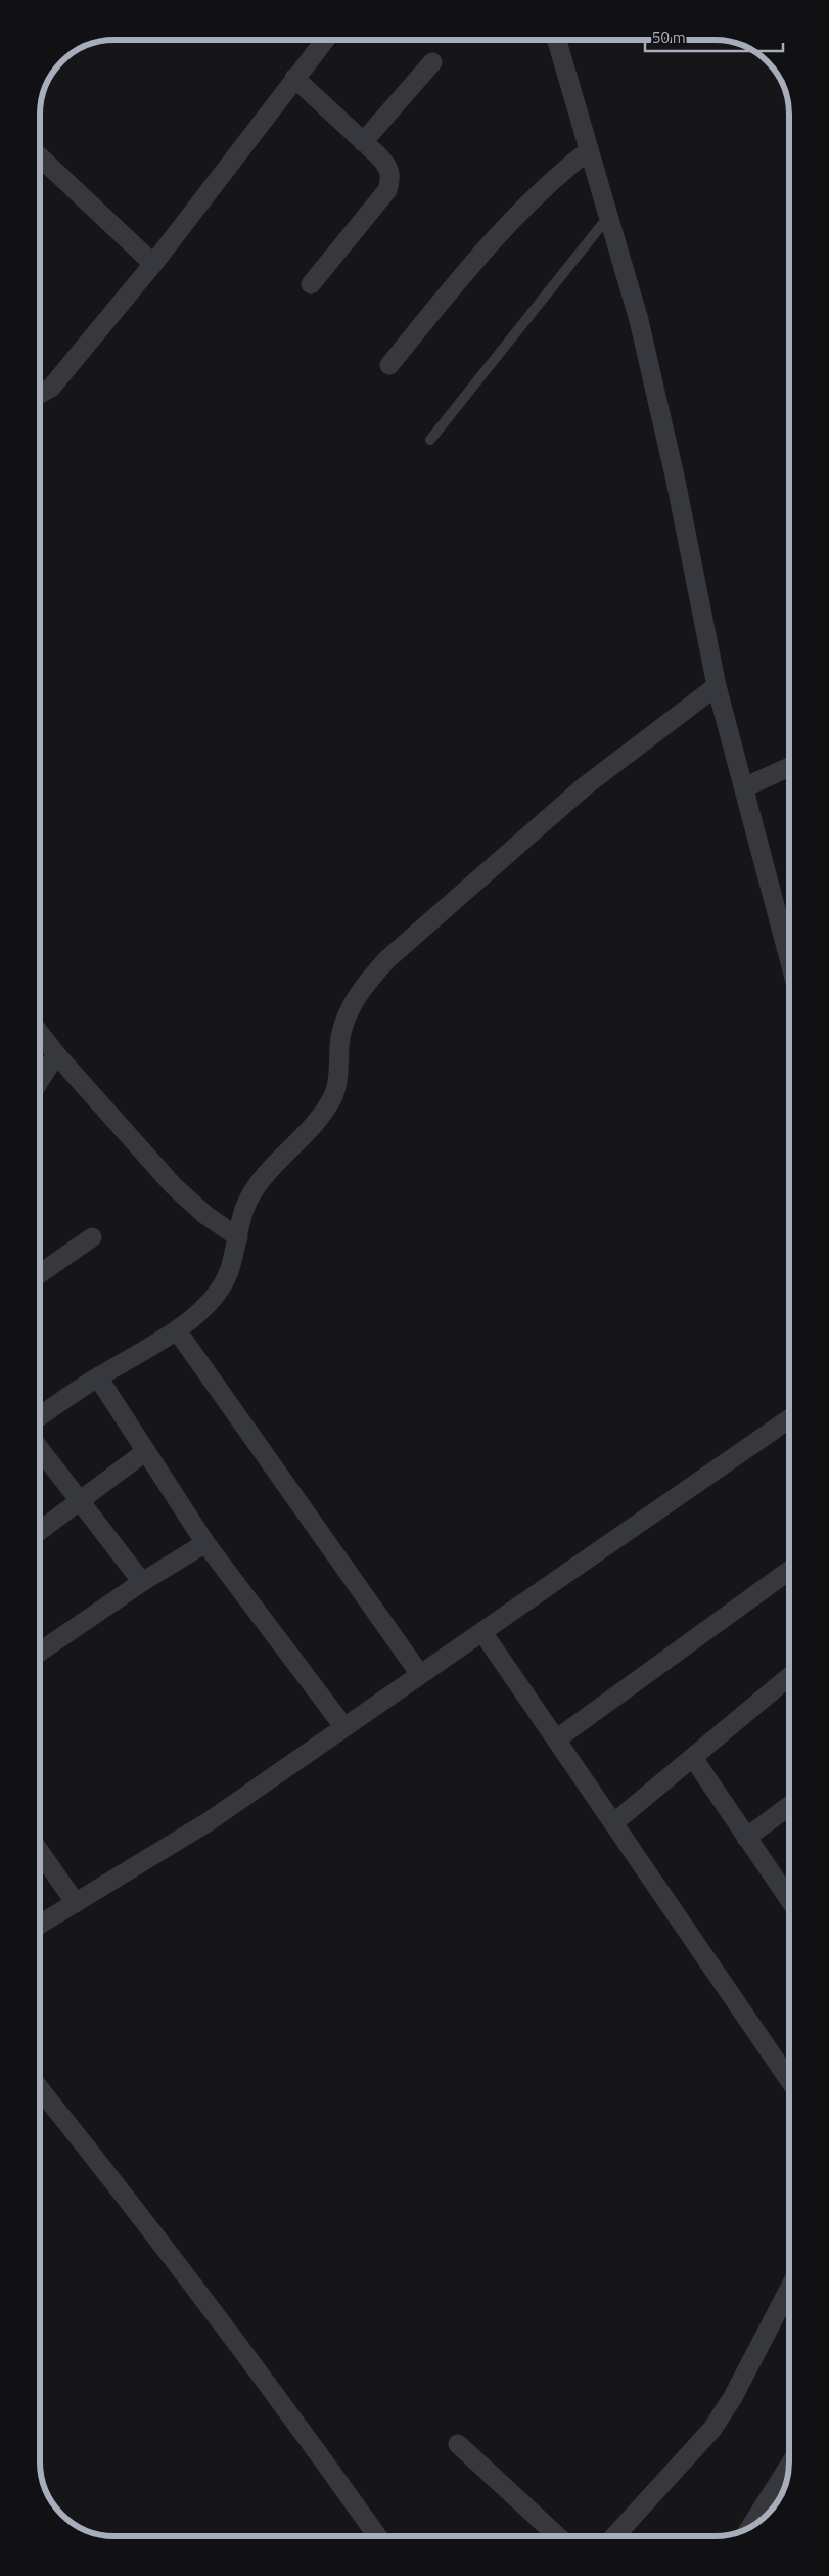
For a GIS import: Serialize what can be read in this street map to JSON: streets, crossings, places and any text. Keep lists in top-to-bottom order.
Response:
{
  "scale_bar": "50 m"
}
